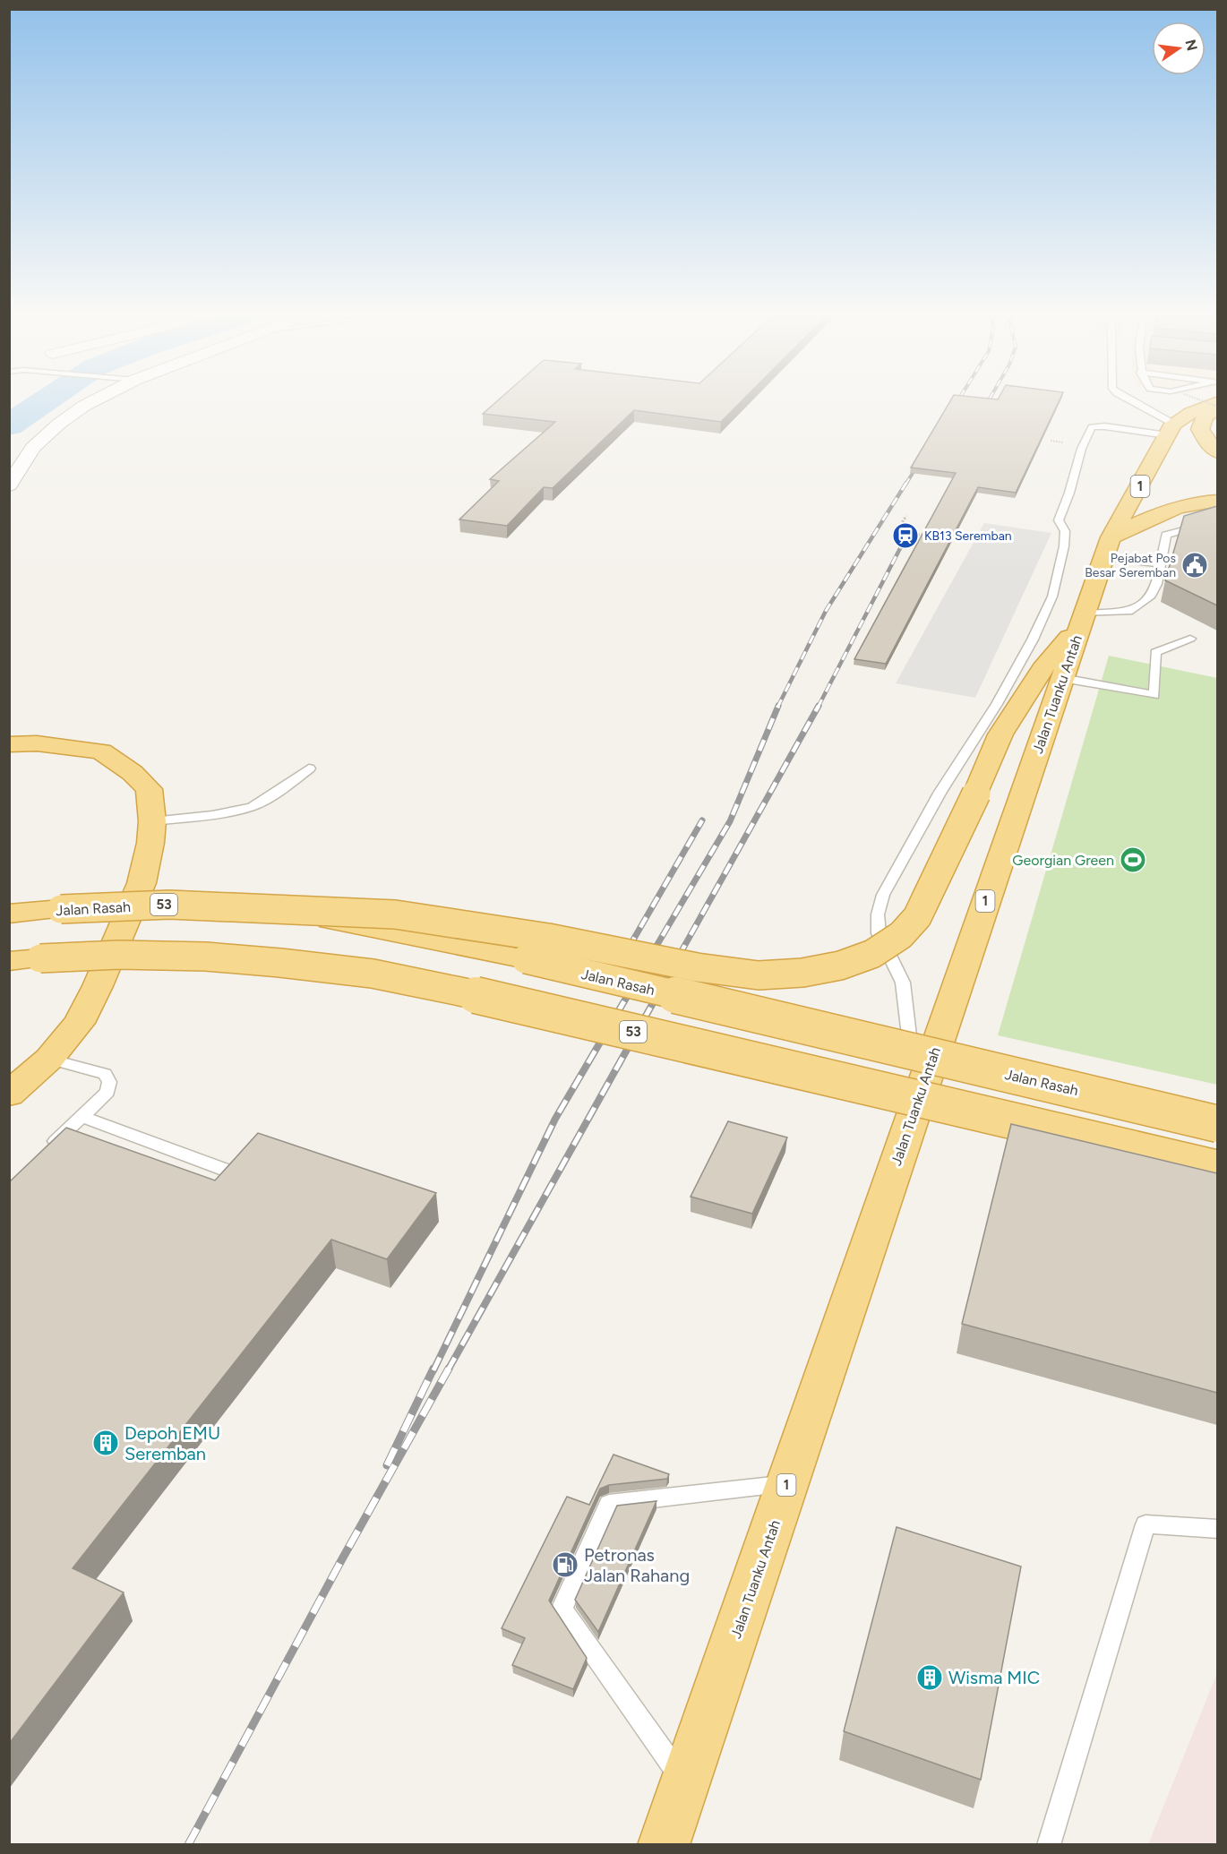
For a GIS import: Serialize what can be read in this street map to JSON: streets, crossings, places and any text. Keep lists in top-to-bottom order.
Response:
{
  "streets": {
    "highway": [
      "1",
      "Jalan Tuanku Antah",
      "53",
      "Jalan Rasah"
    ]
  },
  "crossings": [
    ["1", "Jalan Tuanku Antah"]
  ],
  "places": {
    "station": ["KB13 Seremban"],
    "public building": ["Pejabat Pos Besar Seremban"],
    "sports": ["Georgian Green"],
    "building": ["Depoh EMU Seremban", "Wisma MIC"],
    "fuel station": ["Petronas Jalan Rahang"]
  },
  "north": "right"
}
